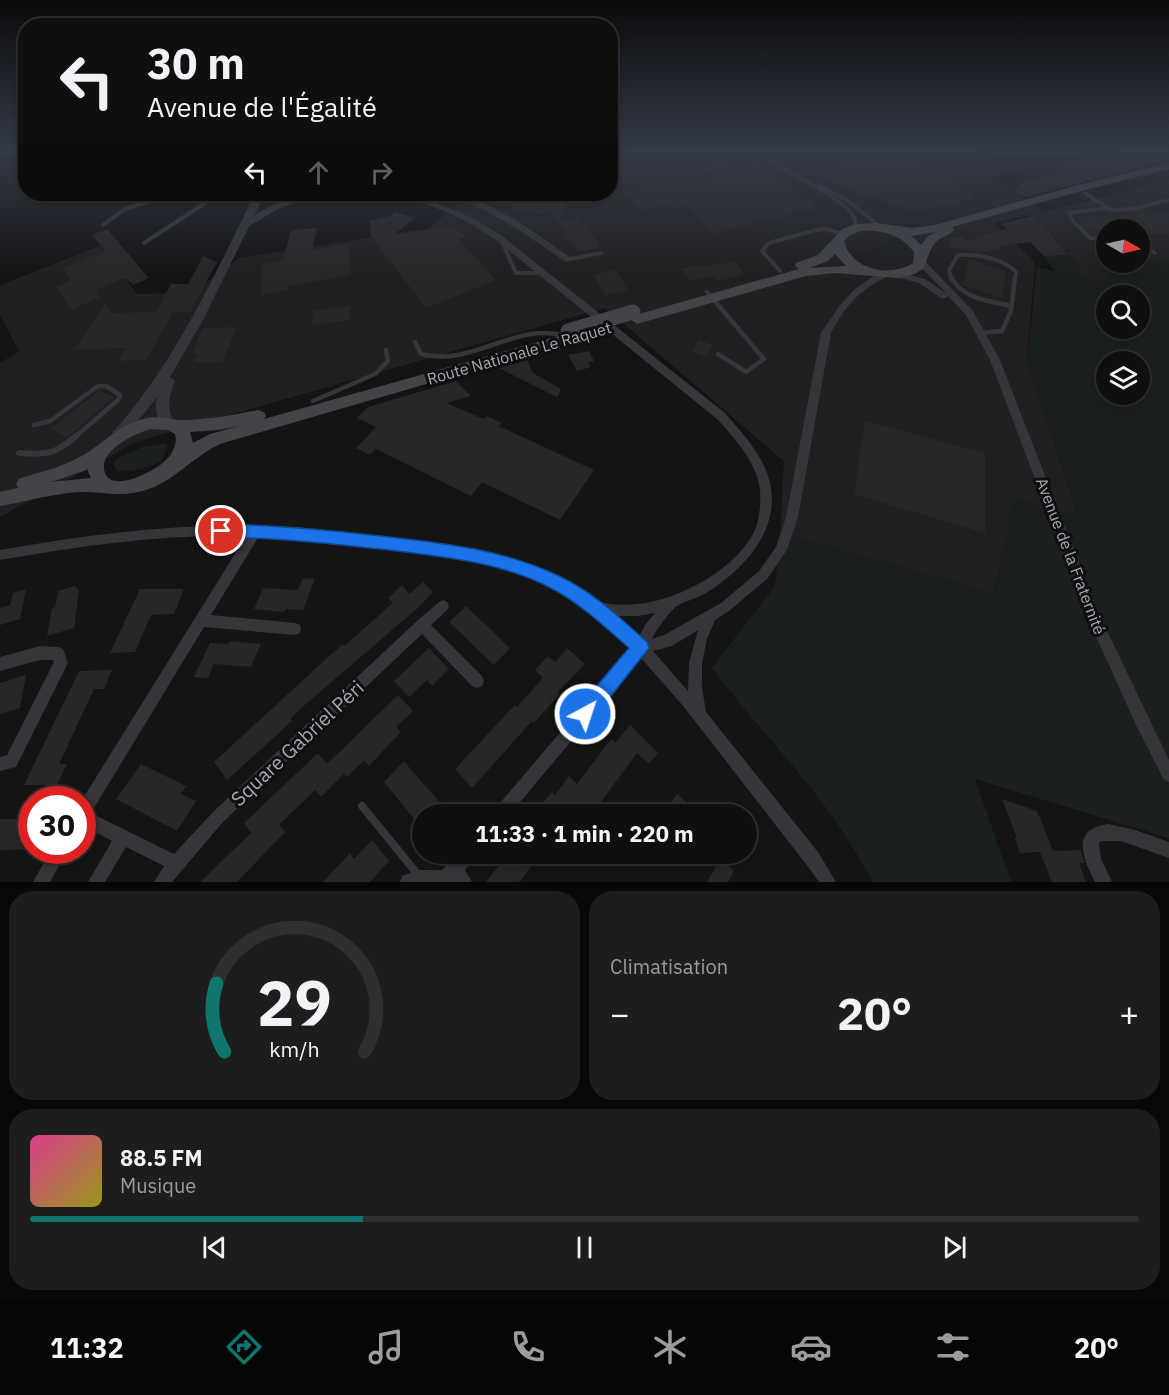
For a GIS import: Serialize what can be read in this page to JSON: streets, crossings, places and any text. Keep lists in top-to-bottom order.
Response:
{
  "streets": {
    "main road": ["Route Nationale Le Raquet"],
    "street": ["Avenue de la Fraternité", "Square Gabriel Péri"]
  },
  "crossings": [
    ["Route Nationale Le Raquet", "Avenue de la Fraternité"]
  ],
  "north": "right",
  "page": {
    "turn": ["30 m", "Avenue de l'Égalité"],
    "limit": "30",
    "trip": "11:33 · 1 min · 220 m",
    "tile": "Climatisation",
    "heat": ["−", "20°", "+"],
    "song": ["88.5 FM", "Musique"],
    "tabs": ["11:32", "20°"],
    "gauge": ["29", "km/h"]
  }
}
